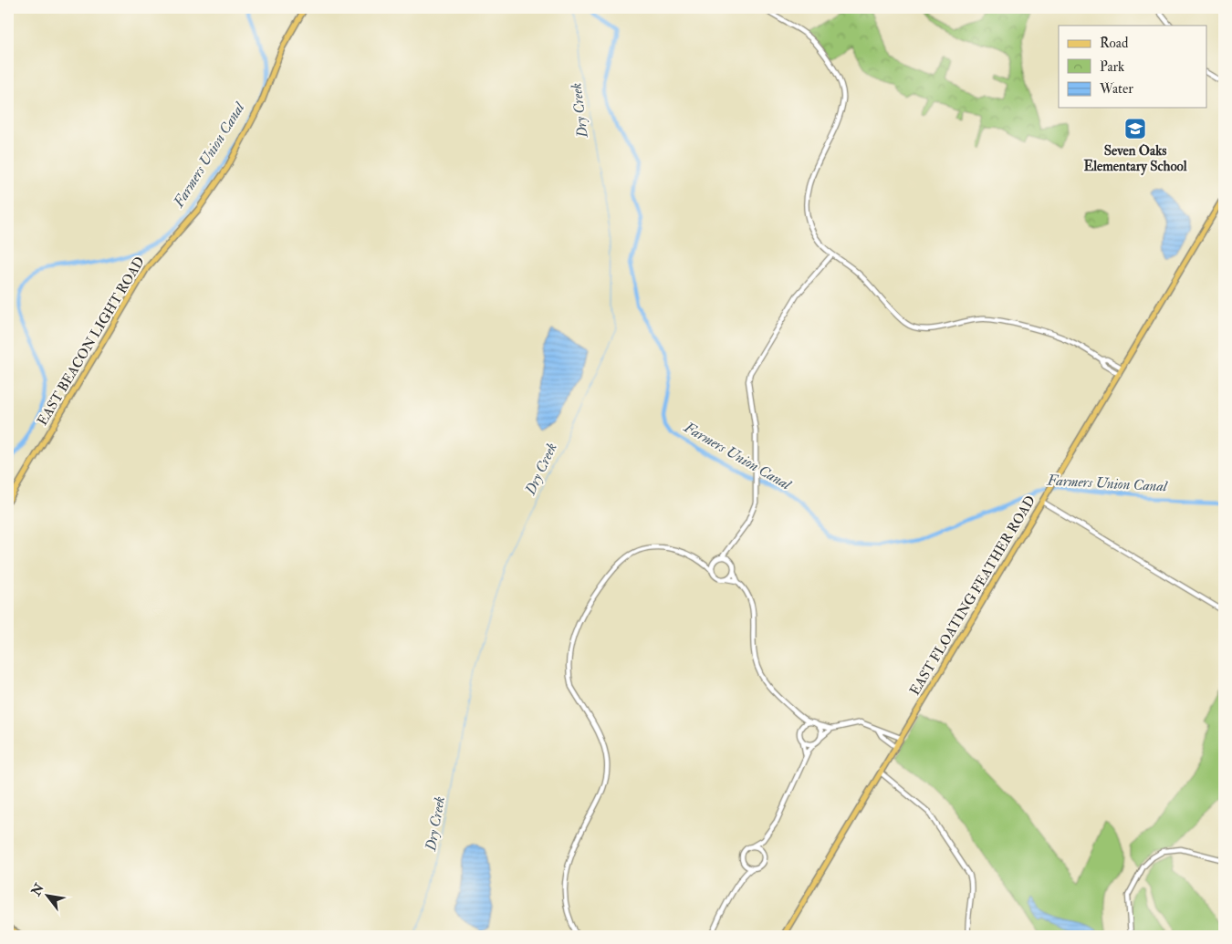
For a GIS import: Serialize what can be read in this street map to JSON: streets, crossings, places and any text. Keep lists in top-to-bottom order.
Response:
{
  "streets": {
    "main road": ["EAST BEACON LIGHT ROAD", "EAST FLOATING FEATHER ROAD"]
  },
  "water": ["Dry Creek", "Farmers Union Canal"],
  "places": {
    "school or university": ["Seven Oaks Elementary School"]
  },
  "legend": ["Road", "Park", "Water"],
  "north": "top left"
}
